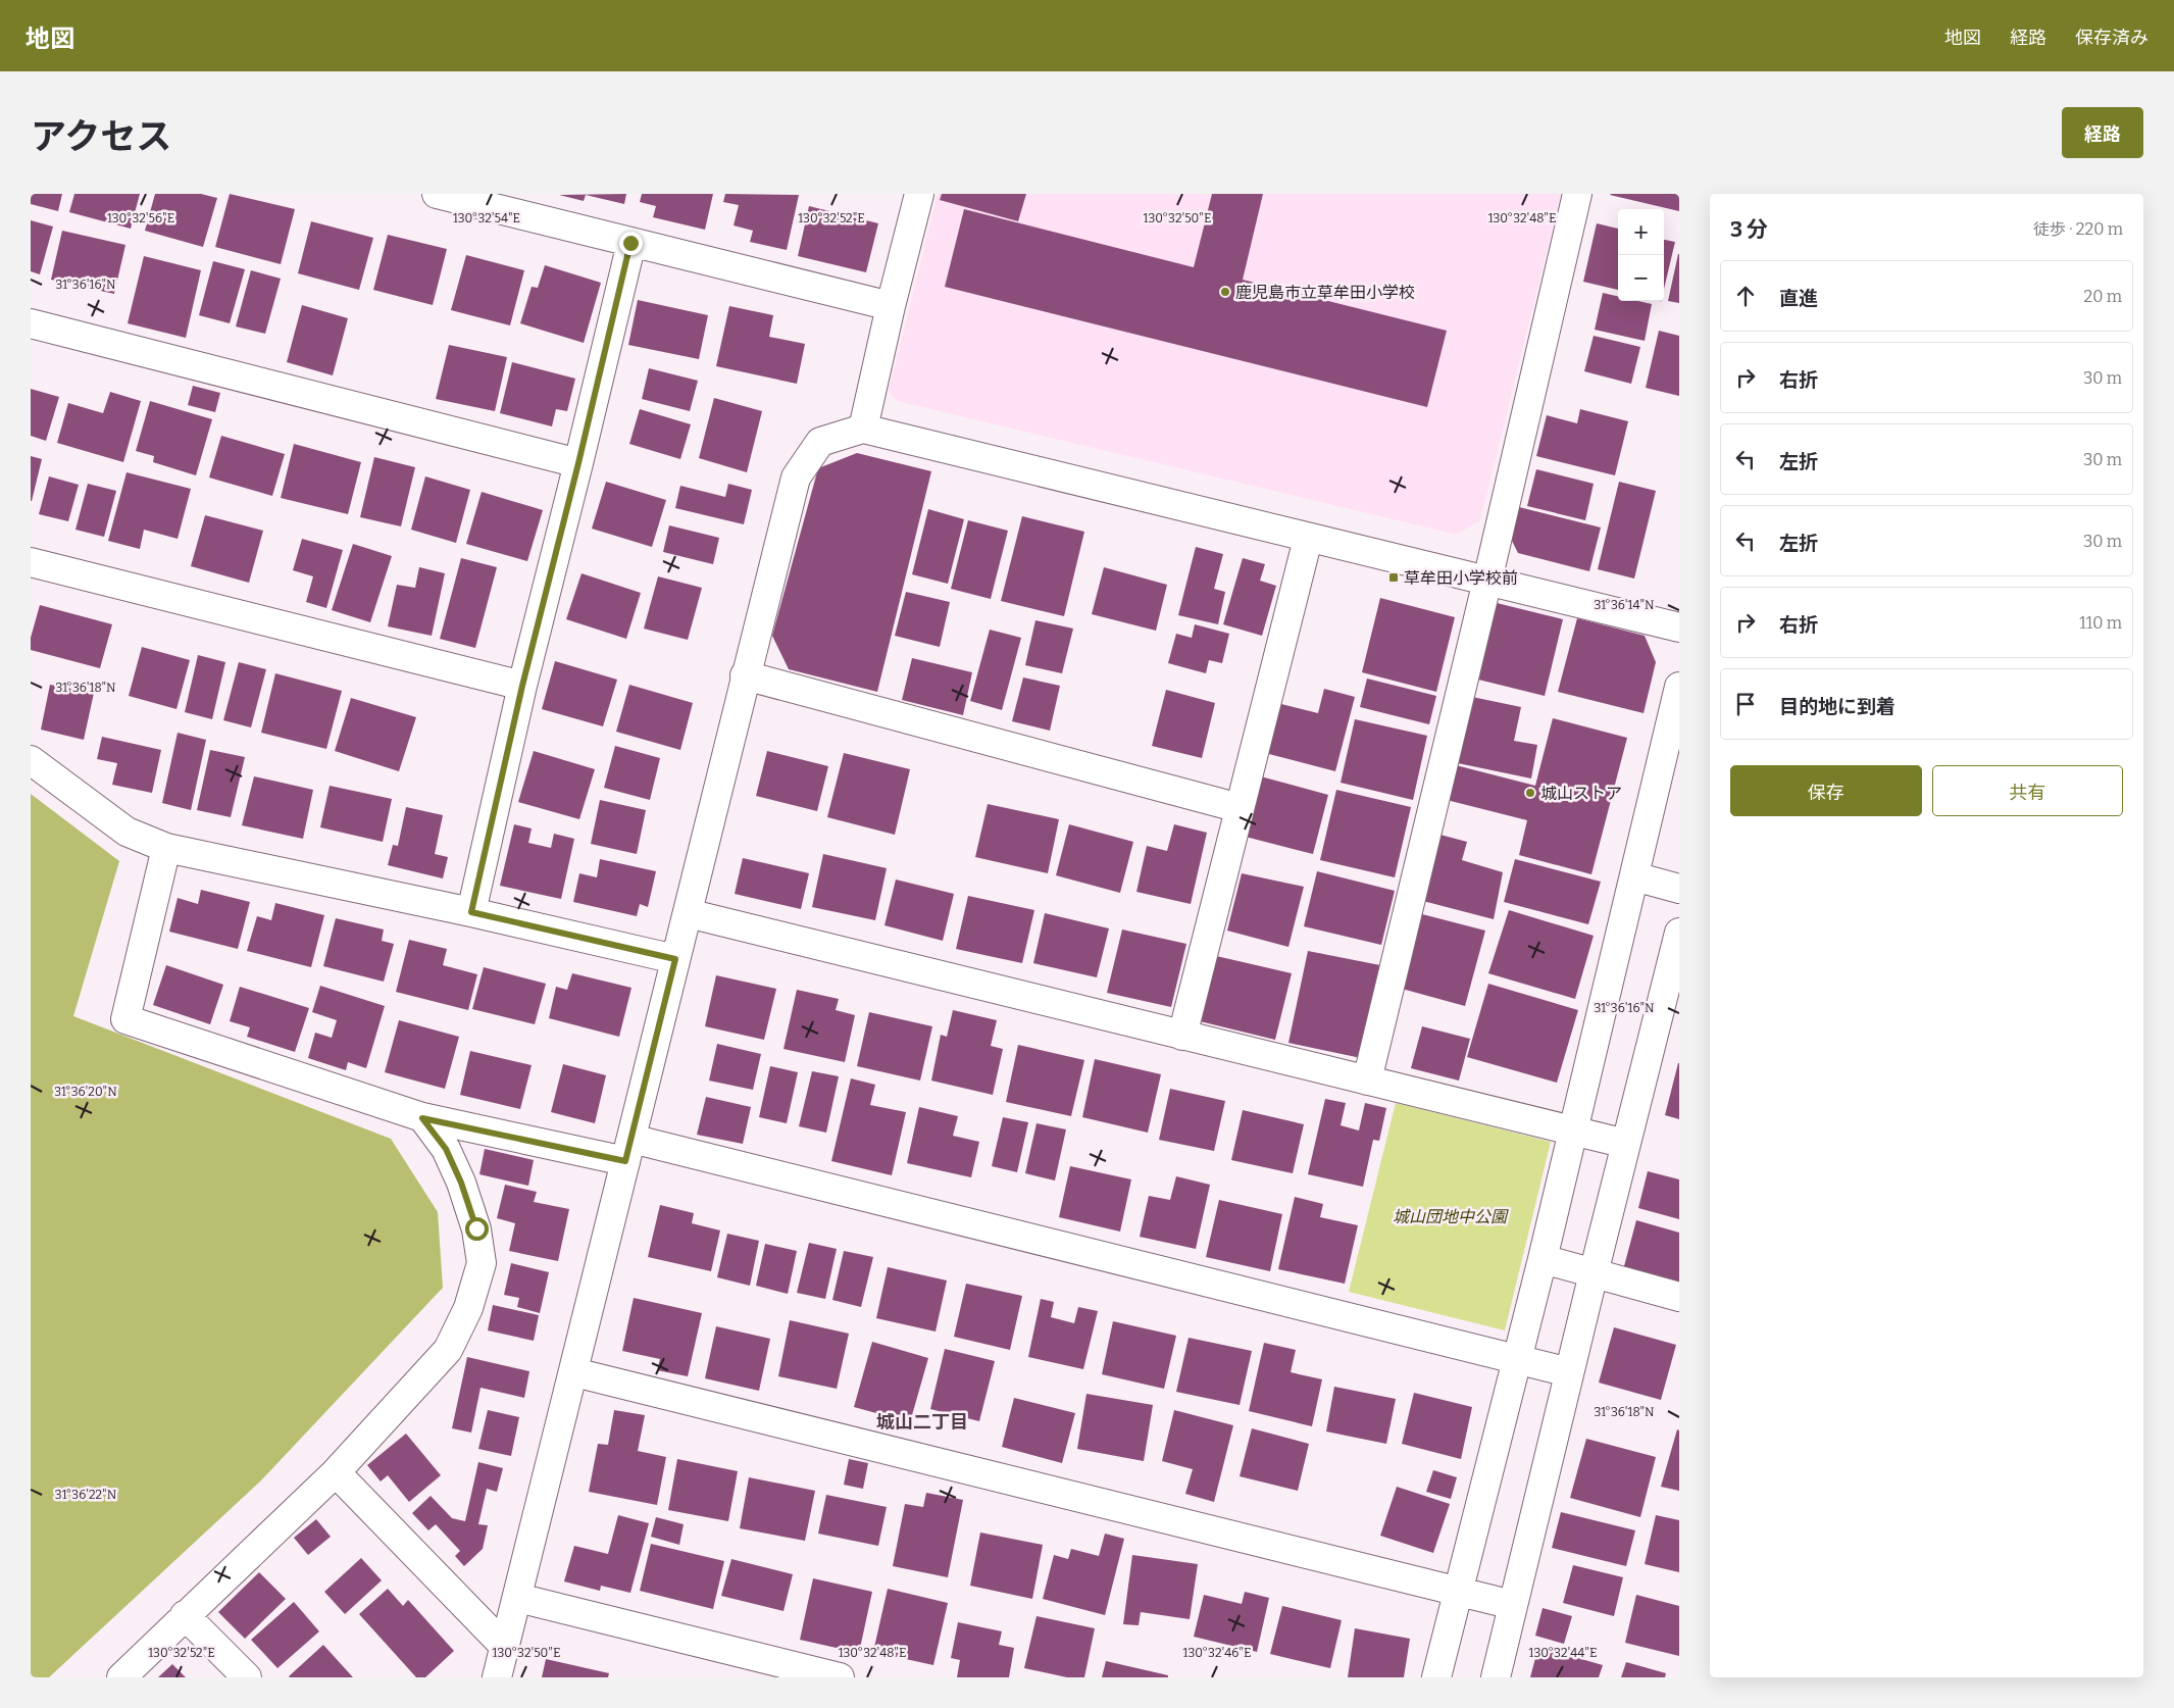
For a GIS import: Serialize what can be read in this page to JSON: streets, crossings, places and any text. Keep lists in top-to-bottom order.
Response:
{
  "districts": ["城山二丁目"],
  "parks": ["城山団地中公園"],
  "places": {
    "other": ["鹿児島市立草牟田小学校", "城山ストア"],
    "transit": ["草牟田小学校前"]
  },
  "page": {
    "header": "地図",
    "nav": ["地図", "経路", "保存済み"],
    "title": "アクセス",
    "buttons": [
      "経路",
      ["保存", "共有"]
    ],
    "heading": ["3 分", "徒歩 · 220 m"],
    "map_buttons": ["+", "−"],
    "list": [
      ["直進", "20 m"],
      ["右折", "30 m"],
      ["左折", "30 m"],
      ["左折", "30 m"],
      ["右折", "110 m"],
      "目的地に到着"
    ]
  },
  "coordinates": [
    "130°32'56\"E",
    "130°32'54\"E",
    "130°32'52\"E",
    "130°32'50\"E",
    "130°32'48\"E",
    "31°36'16\"N",
    "31°36'14\"N",
    "31°36'18\"N",
    "31°36'20\"N",
    "31°36'22\"N",
    "130°32'46\"E",
    "130°32'44\"E"
  ]
}
